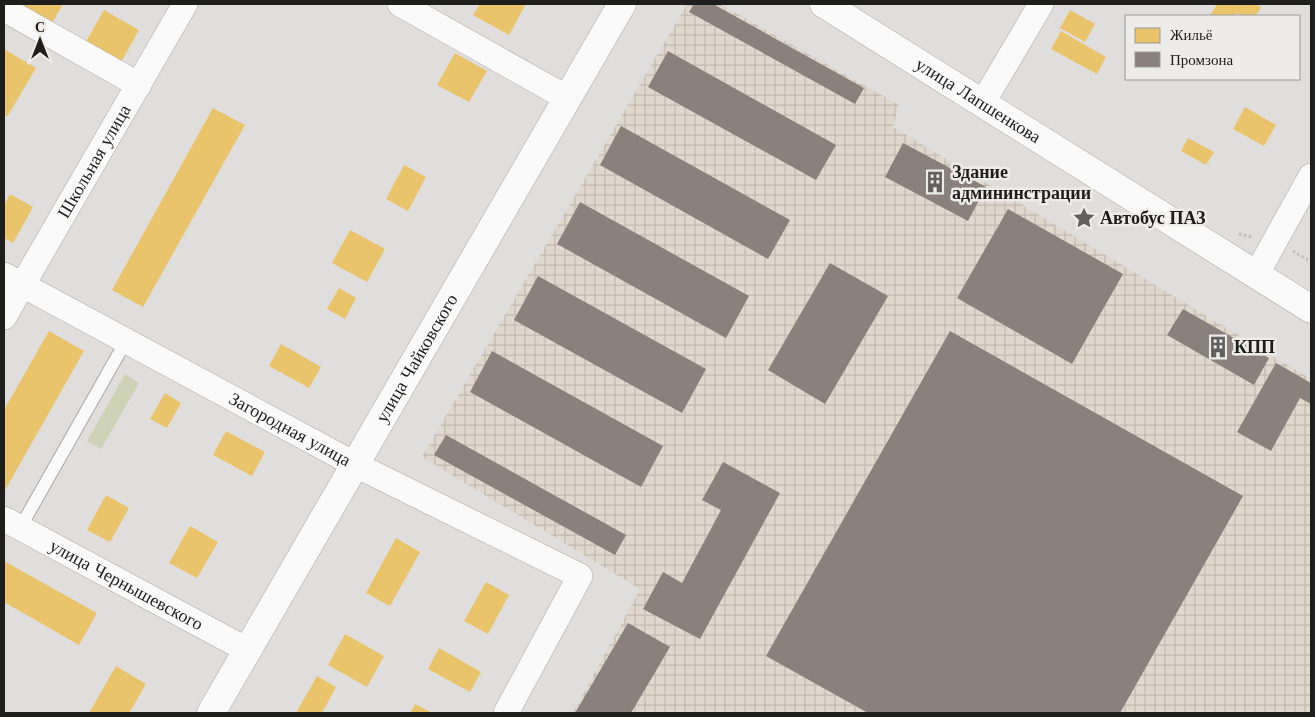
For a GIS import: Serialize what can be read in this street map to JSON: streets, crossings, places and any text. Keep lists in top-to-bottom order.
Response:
{
  "streets": {
    "street": [
      "улица Лапшенкова",
      "Школьная улица",
      "улица Чайковского",
      "Загородная улица",
      "улица Чернышевского"
    ]
  },
  "crossings": [
    ["Школьная улица", "Загородная улица"],
    ["улица Чайковского", "Загородная улица"],
    ["улица Чайковского", "улица Чернышевского"]
  ],
  "places": {
    "building": ["Здание админинстрации", "КПП"],
    "place": ["Автобус ПАЗ"]
  },
  "legend": ["Жильё", "Промзона"],
  "north": "top"
}
